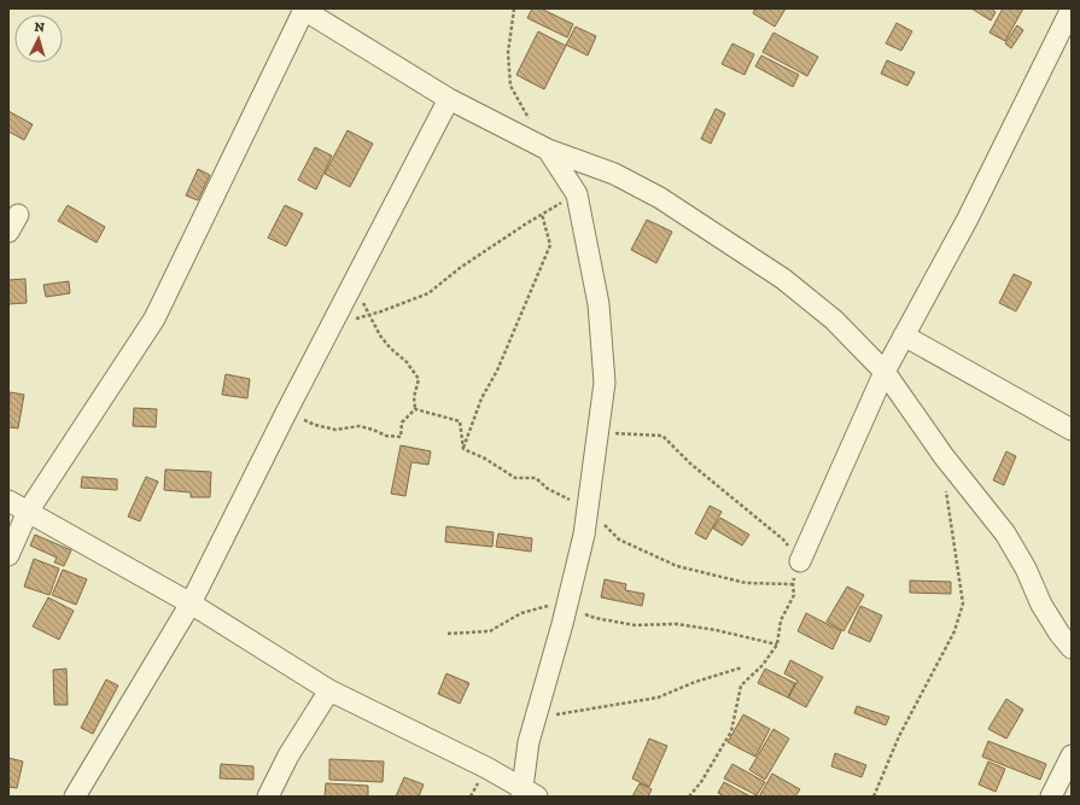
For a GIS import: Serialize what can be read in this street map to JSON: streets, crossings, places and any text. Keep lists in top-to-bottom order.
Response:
{
  "north": "top"
}
